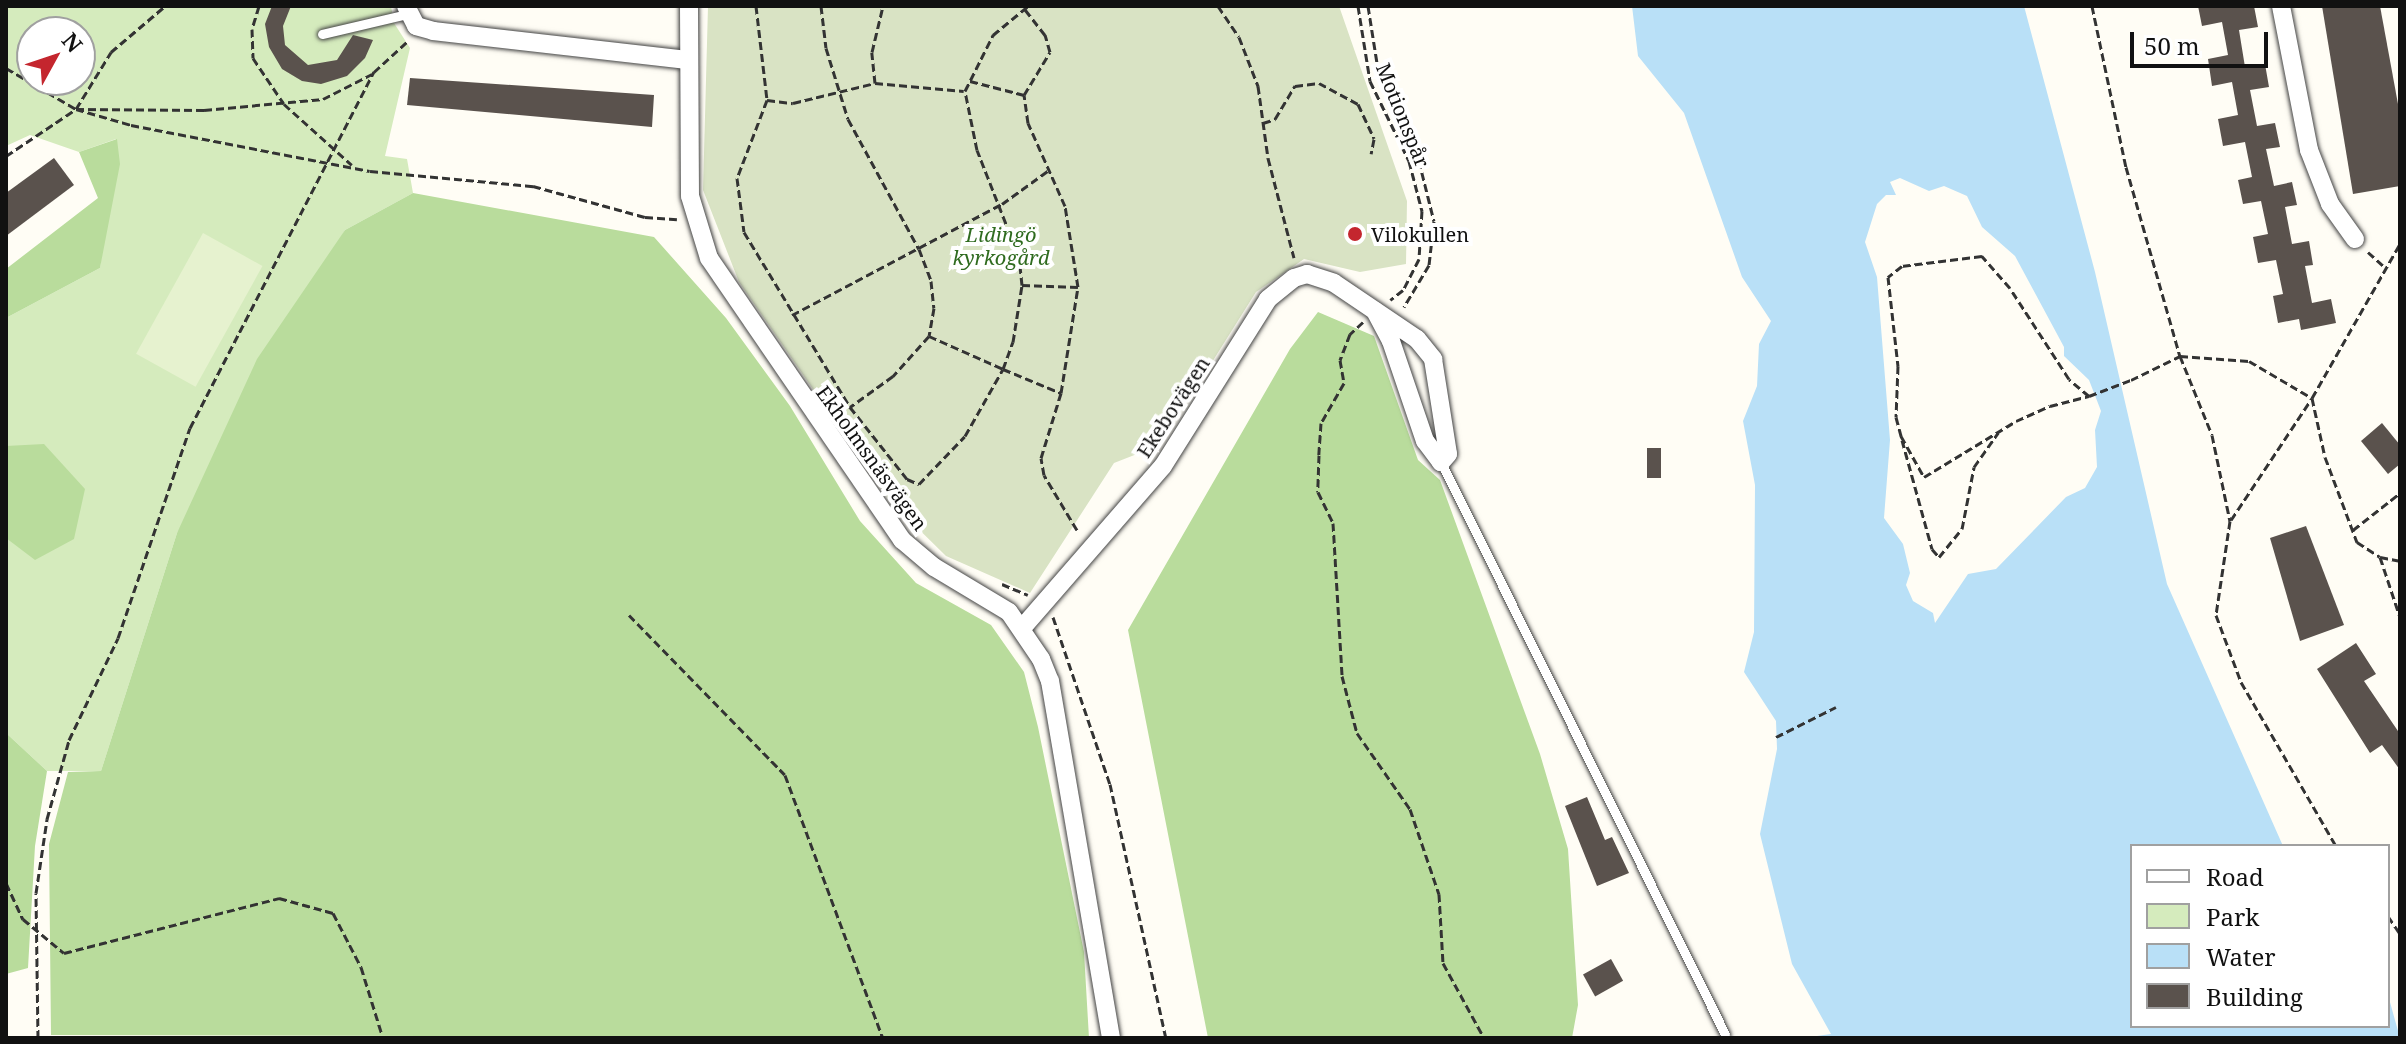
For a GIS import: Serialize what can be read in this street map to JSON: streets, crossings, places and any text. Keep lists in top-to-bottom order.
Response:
{
  "streets": {
    "street": ["Ekebovägen", "Ekholmsnäsvägen"],
    "path": ["Motionspår"]
  },
  "crossings": [
    ["Ekebovägen", "Ekholmsnäsvägen"]
  ],
  "parks": ["Lidingö kyrkogård"],
  "places": ["Vilokullen"],
  "legend": [
    "Road",
    "Park",
    "Water",
    "Building"
  ],
  "scale_bar": "50 m",
  "north": "top right"
}
